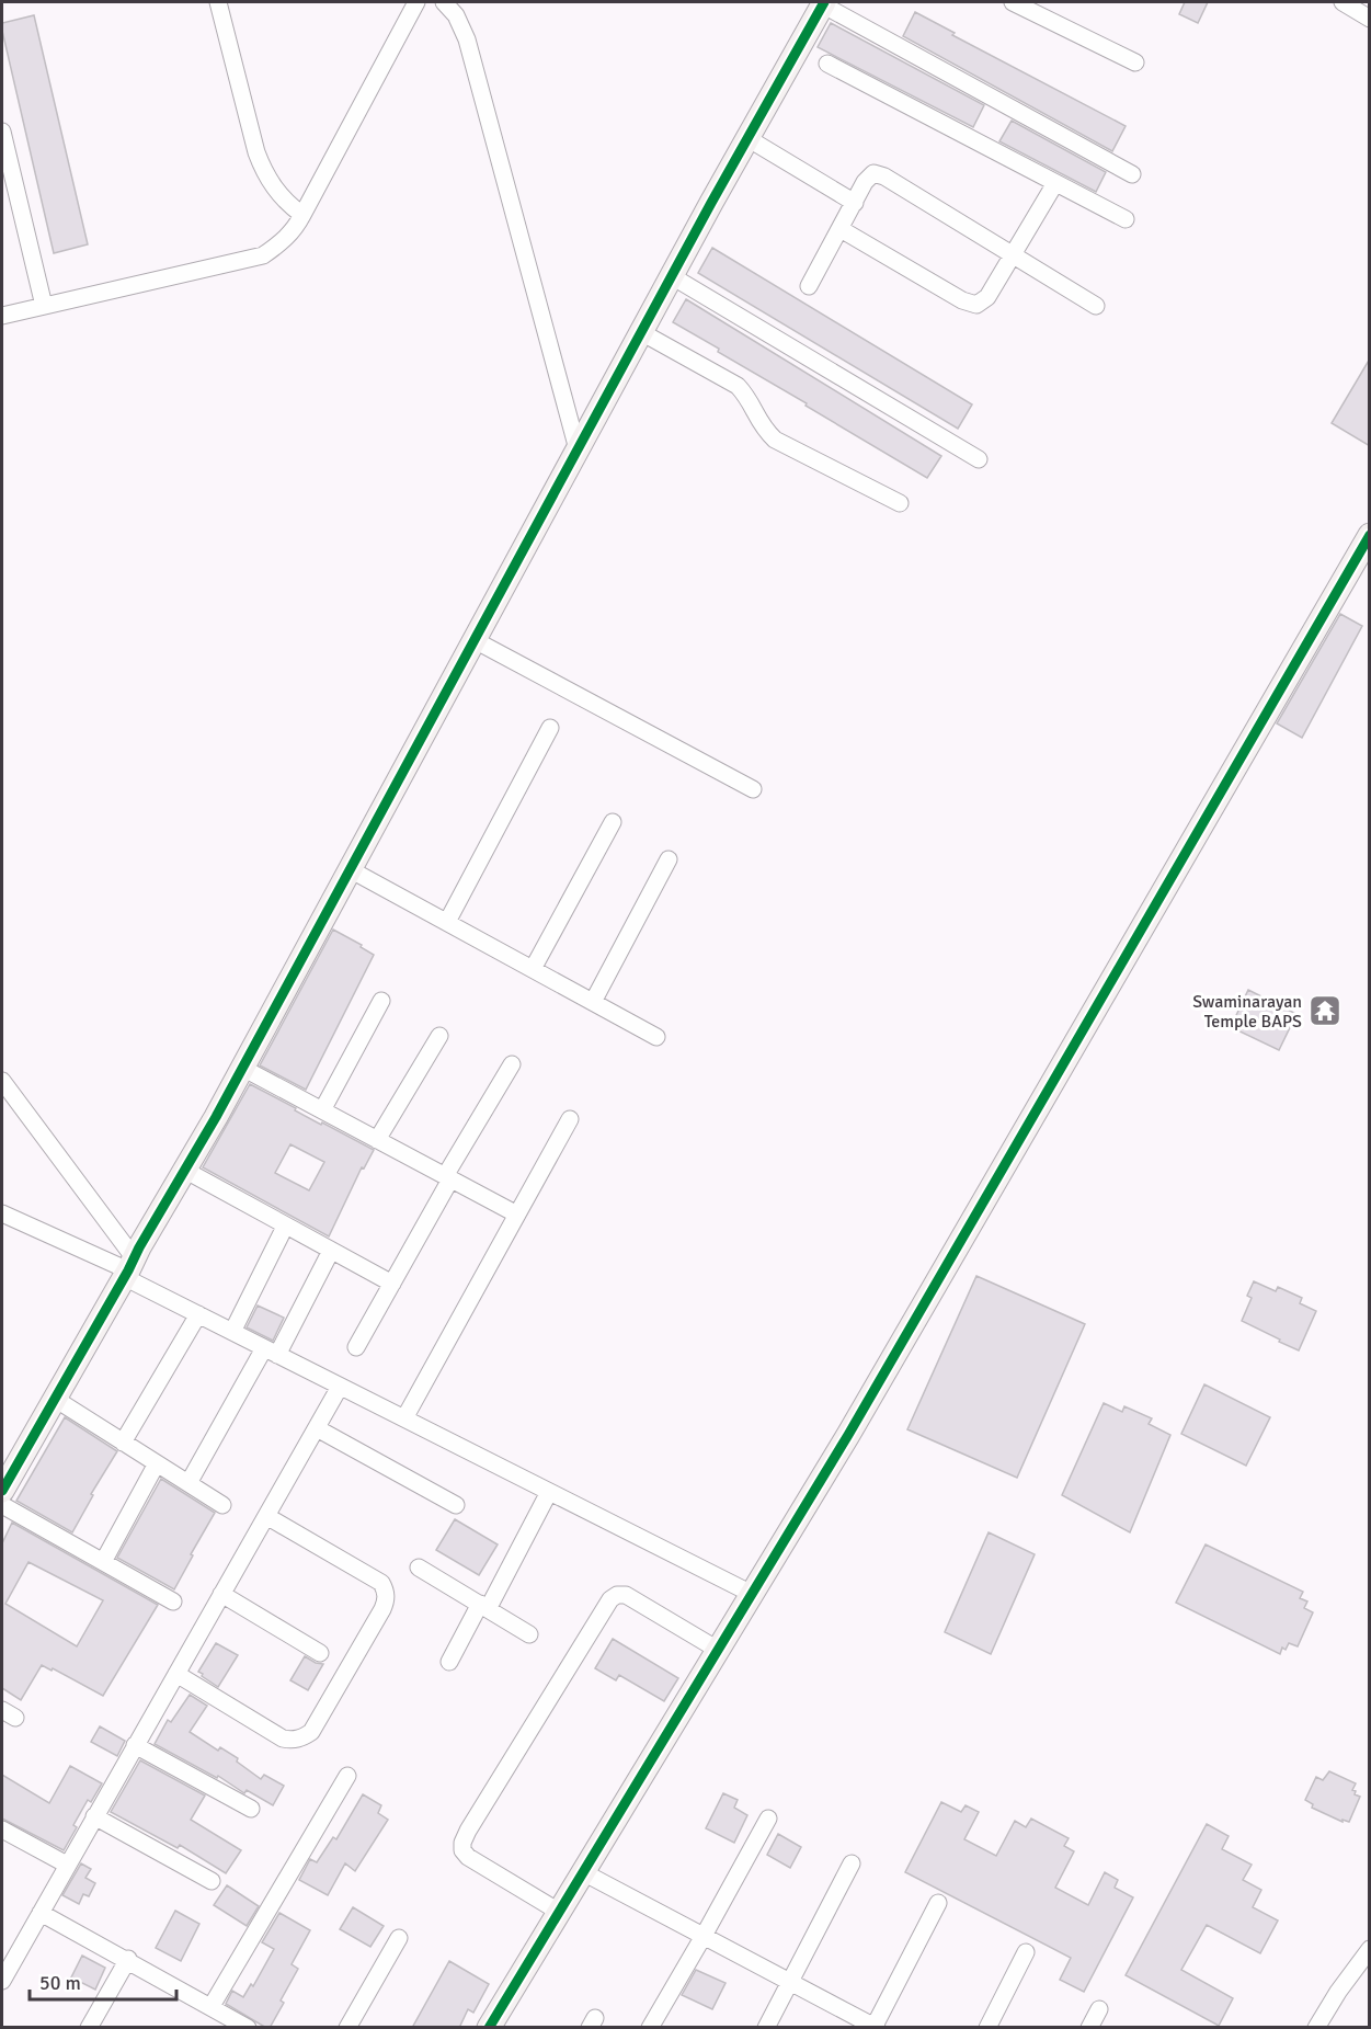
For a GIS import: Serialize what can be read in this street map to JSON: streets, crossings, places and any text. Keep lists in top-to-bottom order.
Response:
{
  "places": {
    "temple": ["Swaminarayan Temple BAPS"]
  },
  "scale_bar": "50 m"
}
